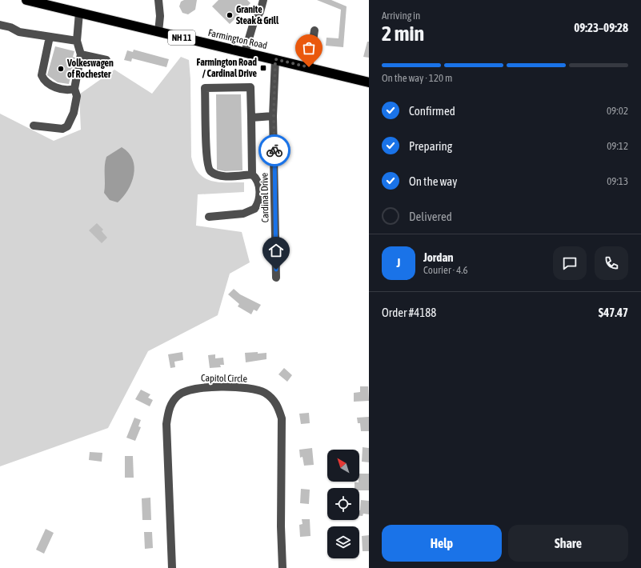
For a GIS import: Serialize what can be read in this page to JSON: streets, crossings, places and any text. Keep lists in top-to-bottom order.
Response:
{
  "streets": {
    "highway": ["NH 11", "Farmington Road"],
    "street": ["Cardinal Drive", "Capitol Circle"]
  },
  "crossings": [
    ["Farmington Road", "Cardinal Drive"]
  ],
  "places": {
    "other": ["Granite Steak & Grill", "Volkeswagen of Rochester"],
    "transit": ["Farmington Road / Cardinal Drive"]
  },
  "north": "top left",
  "page": {
    "heading": ["2 min", "Arriving in", "09:23–09:28"],
    "panel": [
      "Jordan",
      "Courier · 4.6",
      "Order #4188",
      "$47.47"
    ],
    "bar": "On the way · 120 m",
    "list": [
      ["Confirmed", "09:02"],
      ["Preparing", "09:12"],
      ["On the way", "09:13"],
      "Delivered"
    ],
    "round": "J",
    "buttons": ["Help", "Share"]
  }
}
